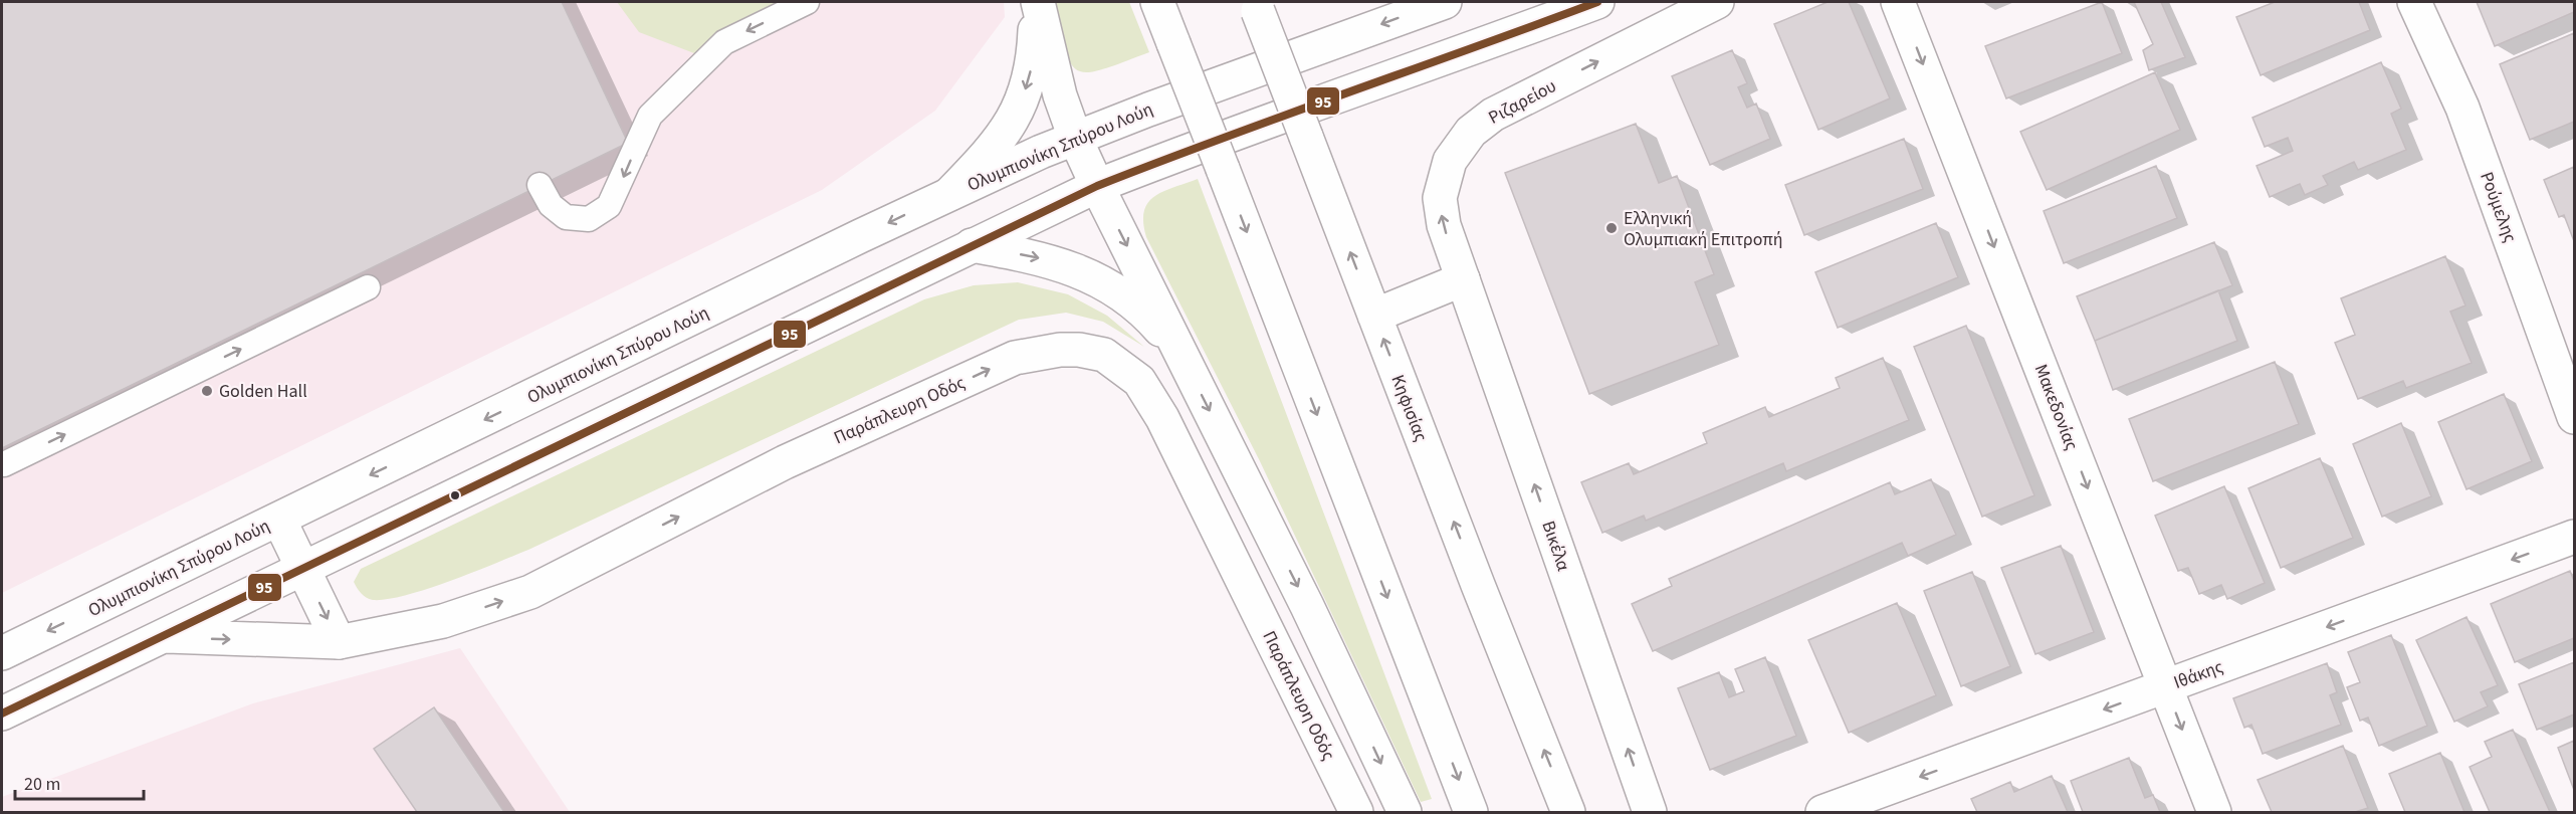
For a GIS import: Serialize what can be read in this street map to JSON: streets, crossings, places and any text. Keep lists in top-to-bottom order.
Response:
{
  "streets": {
    "main road": [
      "Ριζαρείου",
      "Ολυμπιονίκη Σπύρου Λούη",
      "Ρούμελης",
      "Μακεδονίας",
      "Κηφισίας",
      "Παράπλευρη Οδός",
      "Βικέλα",
      "Ιθάκης"
    ]
  },
  "crossings": [
    ["Ριζαρείου", "Βικέλα"],
    ["Μακεδονίας", "Ιθάκης"]
  ],
  "one_way": ["Ριζαρείου", "Μακεδονίας", "Ιθάκης"],
  "places": ["Ελληνική Ολυμπιακή Επιτροπή", "Golden Hall"],
  "lines": ["transit line 95"],
  "scale_bar": "20 m"
}
